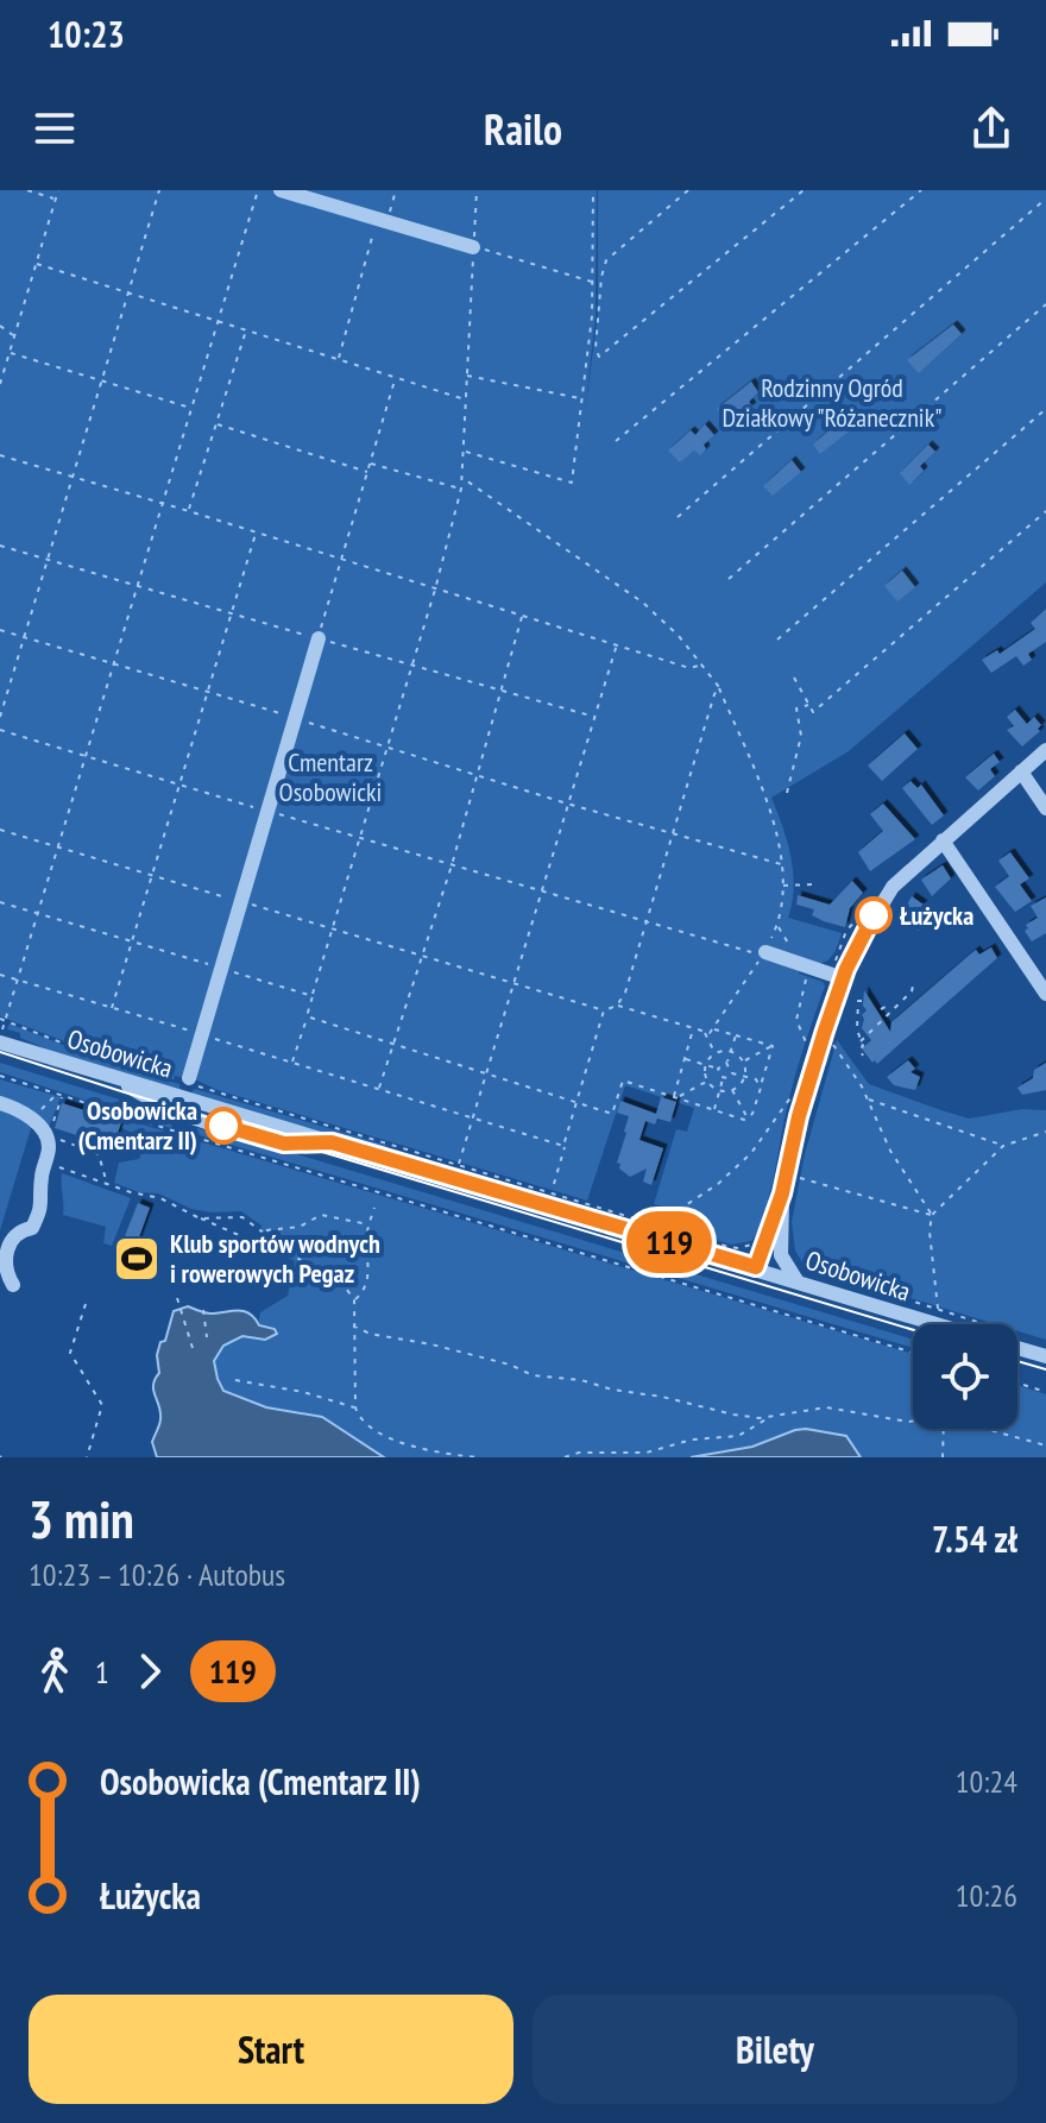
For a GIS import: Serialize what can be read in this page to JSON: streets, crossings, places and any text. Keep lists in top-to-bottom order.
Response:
{
  "streets": {
    "street": ["Osobowicka"]
  },
  "parks": ["Rodzinny Ogród Działkowy \"Różanecznik\"", "Cmentarz Osobowicki"],
  "places": {
    "other": ["Łużycka", "Osobowicka (Cmentarz II)"],
    "sports": ["Klub sportów wodnych i rowerowych Pegaz"]
  },
  "lines": ["bus line 119"],
  "page": {
    "status": "10:23",
    "header": "Railo",
    "on_map": "119",
    "heading": ["3 min", "10:23 – 10:26 · Autobus", "7.54 zł"],
    "legs": ["1", "119"],
    "list": [
      {
        "name": "Osobowicka (Cmentarz II)",
        "value": "10:24"
      },
      {
        "name": "Łużycka",
        "value": "10:26"
      }
    ],
    "buttons": ["Start", "Bilety"]
  }
}
